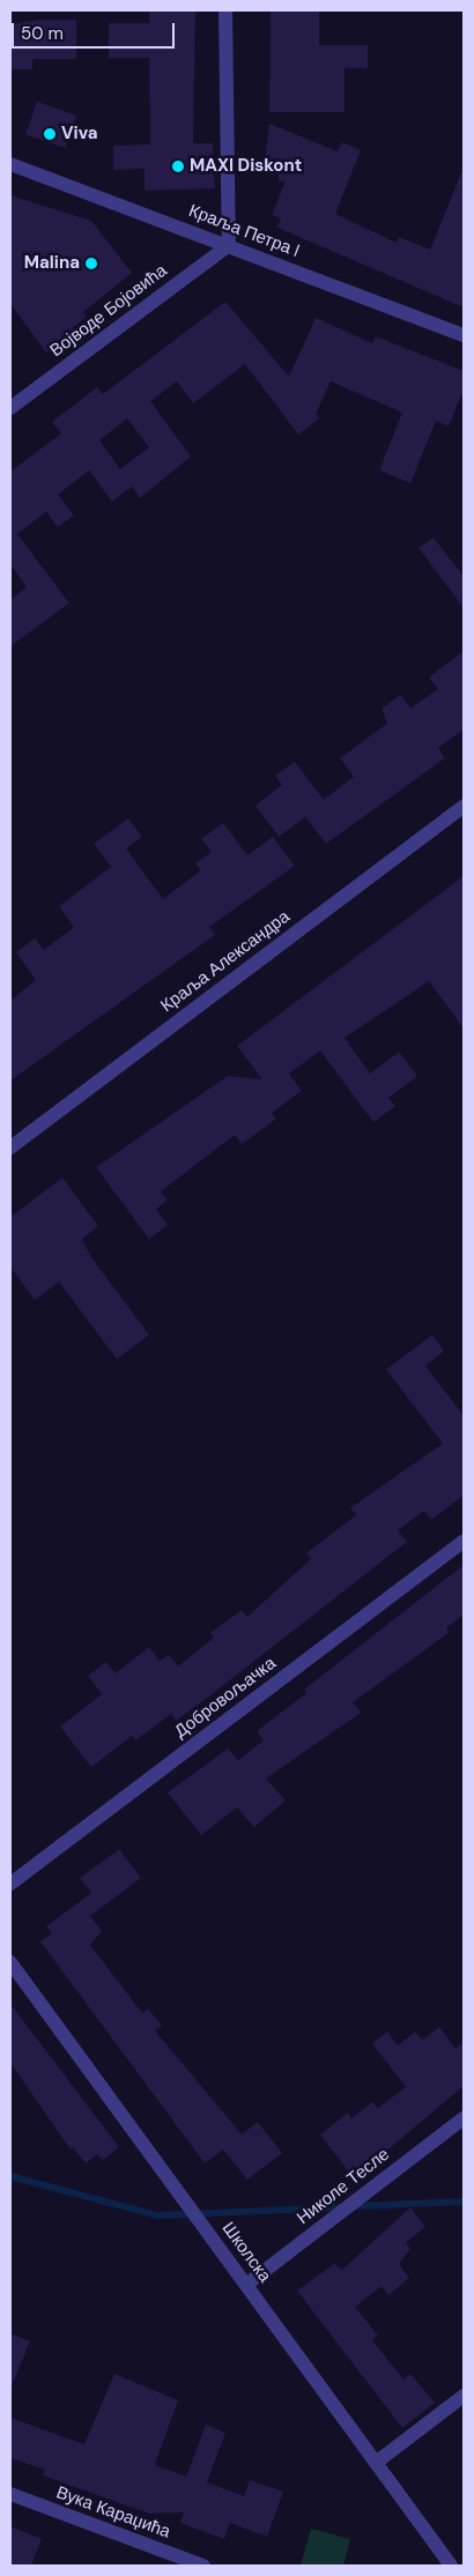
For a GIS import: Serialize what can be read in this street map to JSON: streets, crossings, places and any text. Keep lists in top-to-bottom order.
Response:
{
  "streets": {
    "street": [
      "Краља Петра I",
      "Војводе Бојовића",
      "Краља Александра",
      "Добровољачка",
      "Николе Тесле",
      "Школска",
      "Вука Караџића"
    ]
  },
  "crossings": [
    ["Краља Петра I", "Војводе Бојовића"],
    ["Николе Тесле", "Школска"]
  ],
  "places": ["Viva", "MAXI Diskont", "Malina"],
  "scale_bar": "50 m"
}
